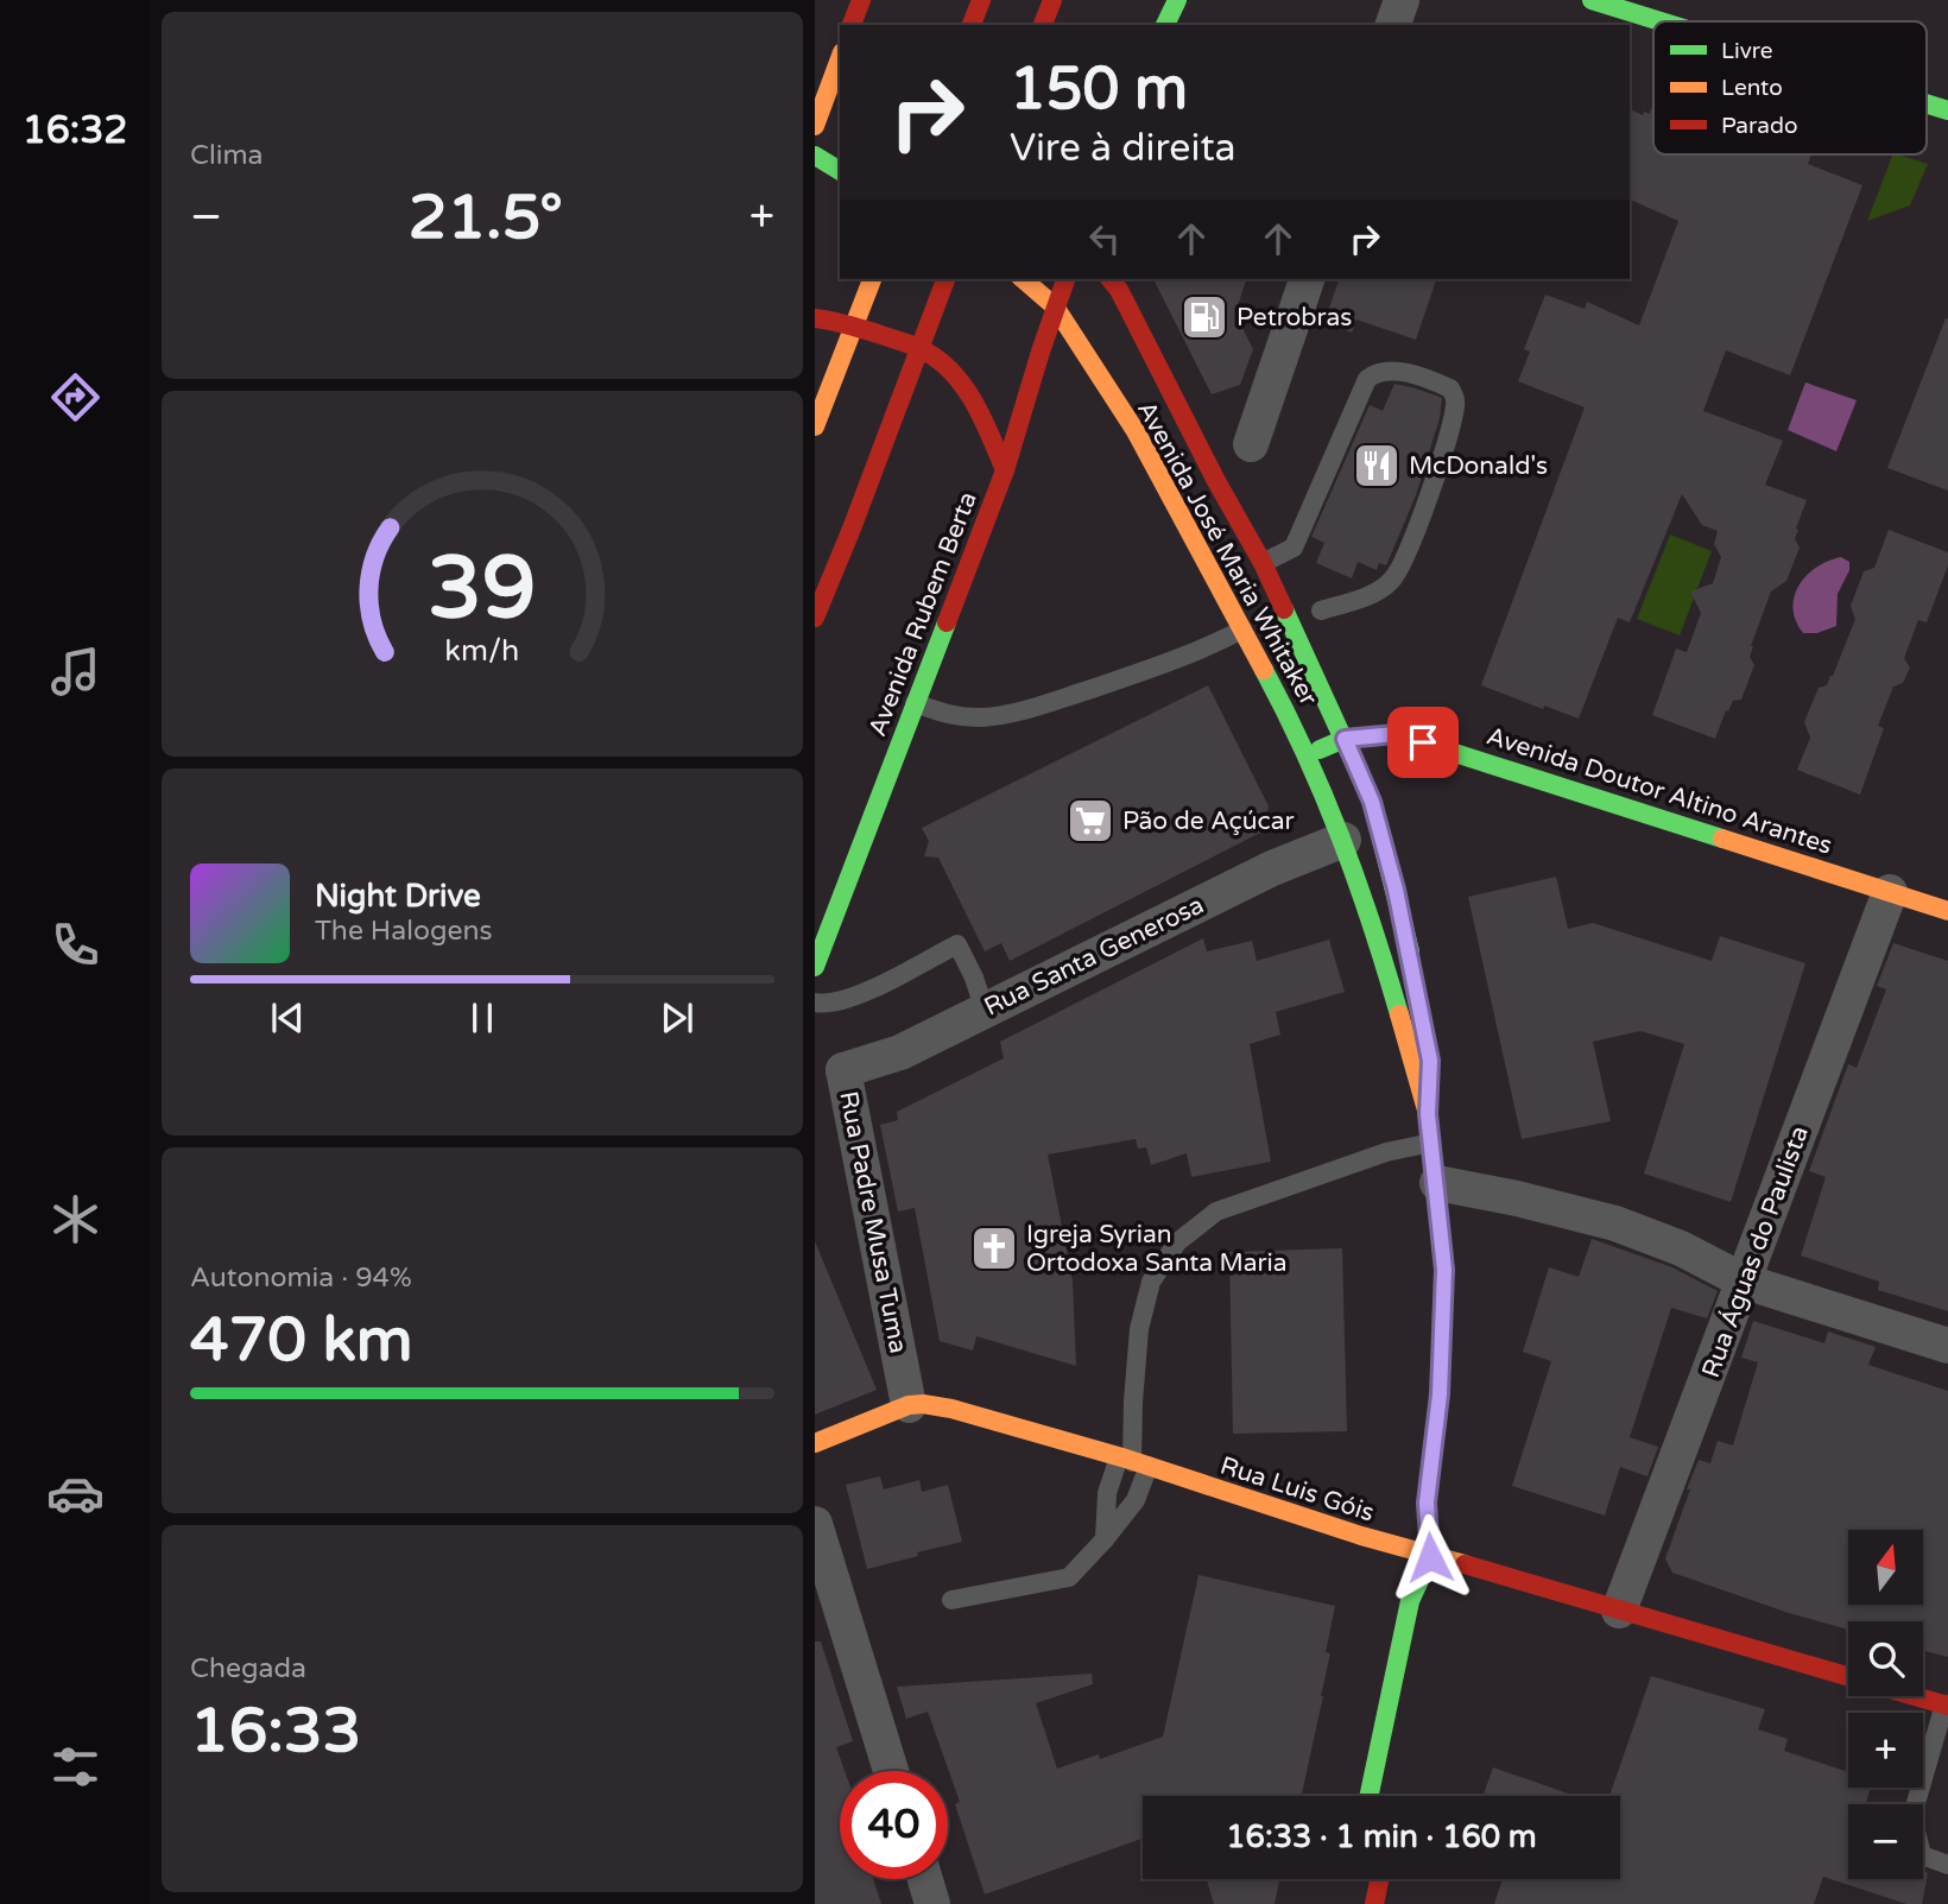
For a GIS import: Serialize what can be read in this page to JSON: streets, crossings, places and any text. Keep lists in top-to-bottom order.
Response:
{
  "streets": {
    "main road": [
      "Avenida José Maria Whitaker",
      "Avenida Rubem Berta",
      "Avenida Doutor Altino Arantes",
      "Rua Luis Góis"
    ],
    "street": ["Rua Santa Generosa", "Rua Padre Musa Tuma", "Rua Águas do Paulista"]
  },
  "crossings": [
    ["Avenida José Maria Whitaker", "Avenida Rubem Berta"],
    ["Avenida José Maria Whitaker", "Avenida Doutor Altino Arantes"],
    ["Avenida José Maria Whitaker", "Rua Santa Generosa"],
    ["Avenida José Maria Whitaker", "Rua Luis Góis"],
    ["Avenida Doutor Altino Arantes", "Rua Águas do Paulista"],
    ["Rua Santa Generosa", "Rua Padre Musa Tuma"],
    ["Rua Padre Musa Tuma", "Rua Luis Góis"],
    ["Rua Águas do Paulista", "Rua Luis Góis"]
  ],
  "places": {
    "fuel station": ["Petrobras"],
    "restaurant": ["McDonald's"],
    "supermarket": ["Pão de Açúcar"],
    "church": ["Igreja Syrian Ortodoxa Santa Maria"]
  },
  "legend": ["Livre", "Lento", "Parado"],
  "north": "top",
  "page": {
    "tabs": "16:32",
    "tile": [
      "Clima",
      ["Autonomia · 94%", "470 km"],
      ["Chegada", "16:33"]
    ],
    "turn": ["150 m", "Vire à direita"],
    "heat": ["−", "21.5°", "+"],
    "song": ["Night Drive", "The Halogens"],
    "map_buttons": ["+", "−"],
    "limit": "40",
    "trip": "16:33 · 1 min · 160 m",
    "gauge": ["39", "km/h"]
  }
}
